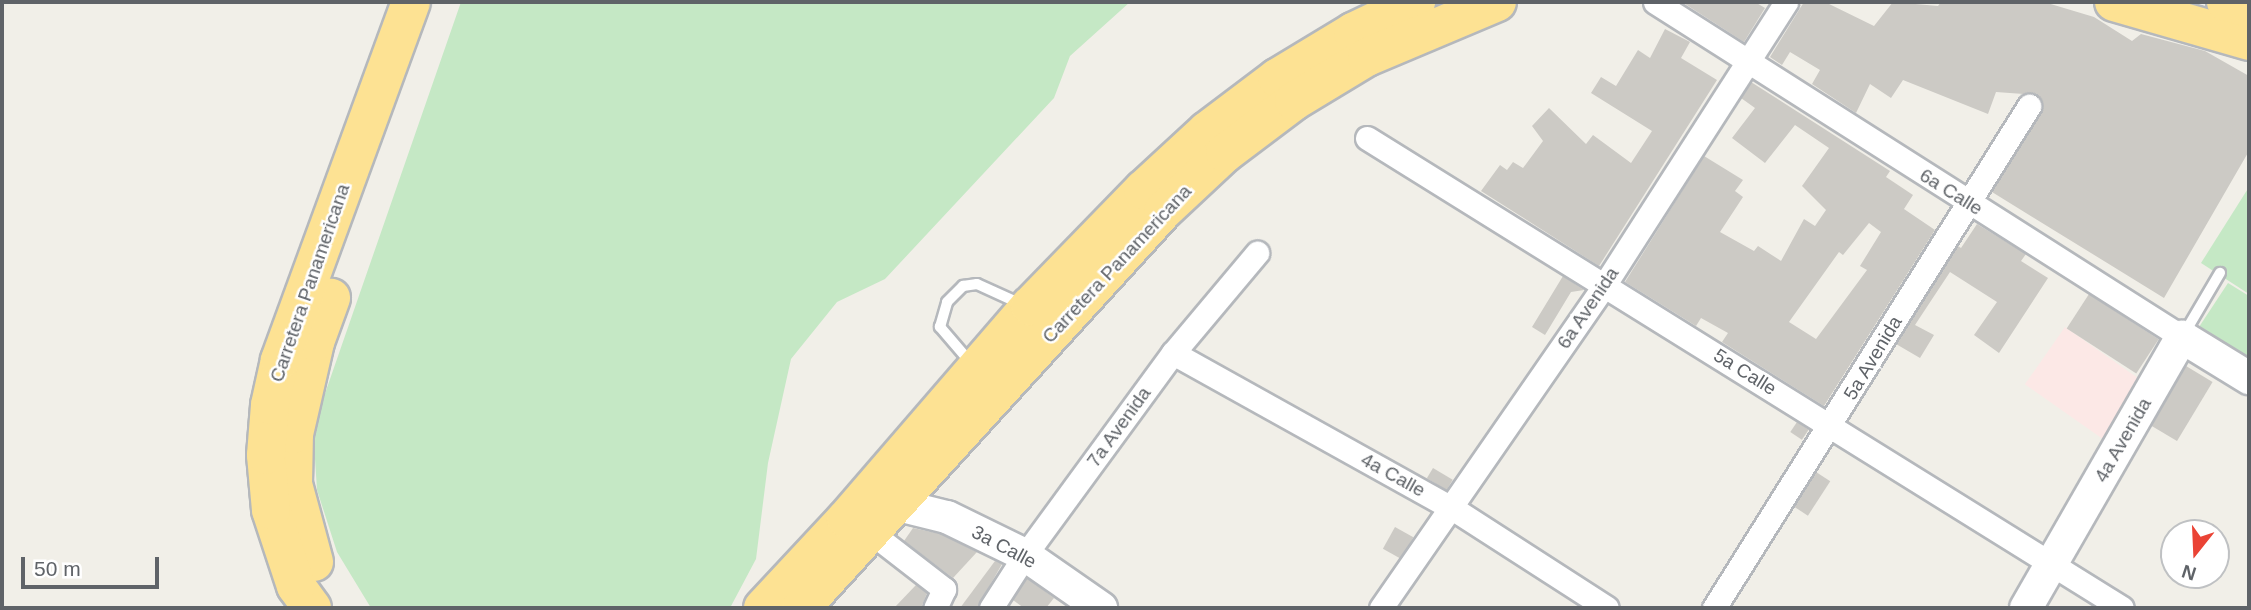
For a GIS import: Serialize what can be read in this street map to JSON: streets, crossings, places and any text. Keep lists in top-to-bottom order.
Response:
{
  "streets": {
    "highway": ["Carretera Panamericana"],
    "street": [
      "6a Calle",
      "6a Avenida",
      "5a Avenida",
      "5a Calle",
      "7a Avenida",
      "4a Avenida",
      "4a Calle",
      "3a Calle"
    ]
  },
  "crossings": [
    ["6a Calle", "6a Avenida"],
    ["6a Calle", "5a Avenida"],
    ["6a Calle", "4a Avenida"],
    ["Carretera Panamericana", "3a Calle"],
    ["6a Avenida", "5a Calle"],
    ["6a Avenida", "4a Calle"],
    ["5a Avenida", "5a Calle"],
    ["5a Calle", "4a Avenida"],
    ["7a Avenida", "4a Calle"],
    ["7a Avenida", "3a Calle"]
  ],
  "scale_bar": "50 m",
  "north": "bottom"
}
